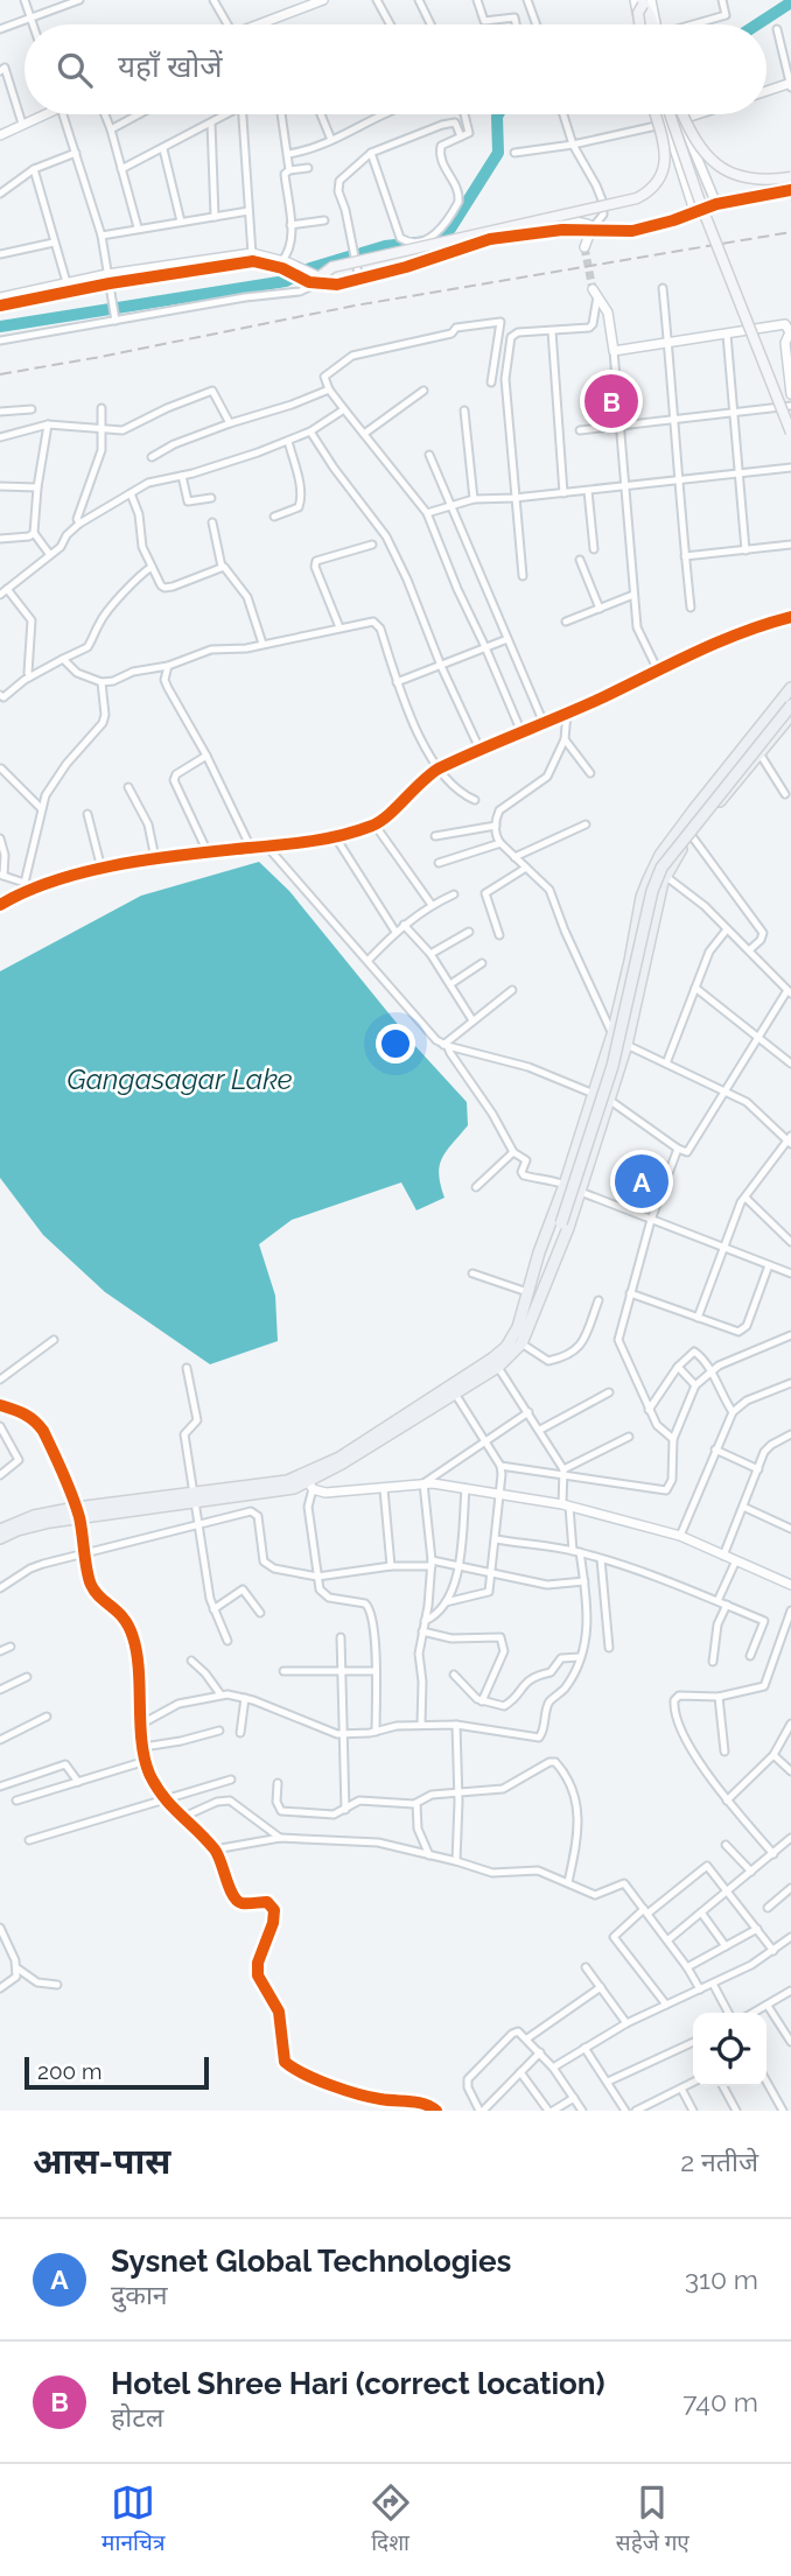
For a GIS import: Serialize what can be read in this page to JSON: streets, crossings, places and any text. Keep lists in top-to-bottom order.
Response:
{
  "water": ["Gangasagar Lake"],
  "scale_bar": "200 m",
  "page": {
    "search": "यहाँ खोजें",
    "pins": ["B", "A"],
    "scale": "200 m",
    "heading": ["आस-पास", "2 नतीजे"],
    "list": [
      {
        "mark": "A",
        "name": "Sysnet Global Technologies",
        "note": "दुकान",
        "value": "310 m"
      },
      {
        "mark": "B",
        "name": "Hotel Shree Hari (correct location)",
        "note": "होटल",
        "value": "740 m"
      }
    ],
    "nav": ["मानचित्र", "दिशा", "सहेजे गए"]
  }
}
